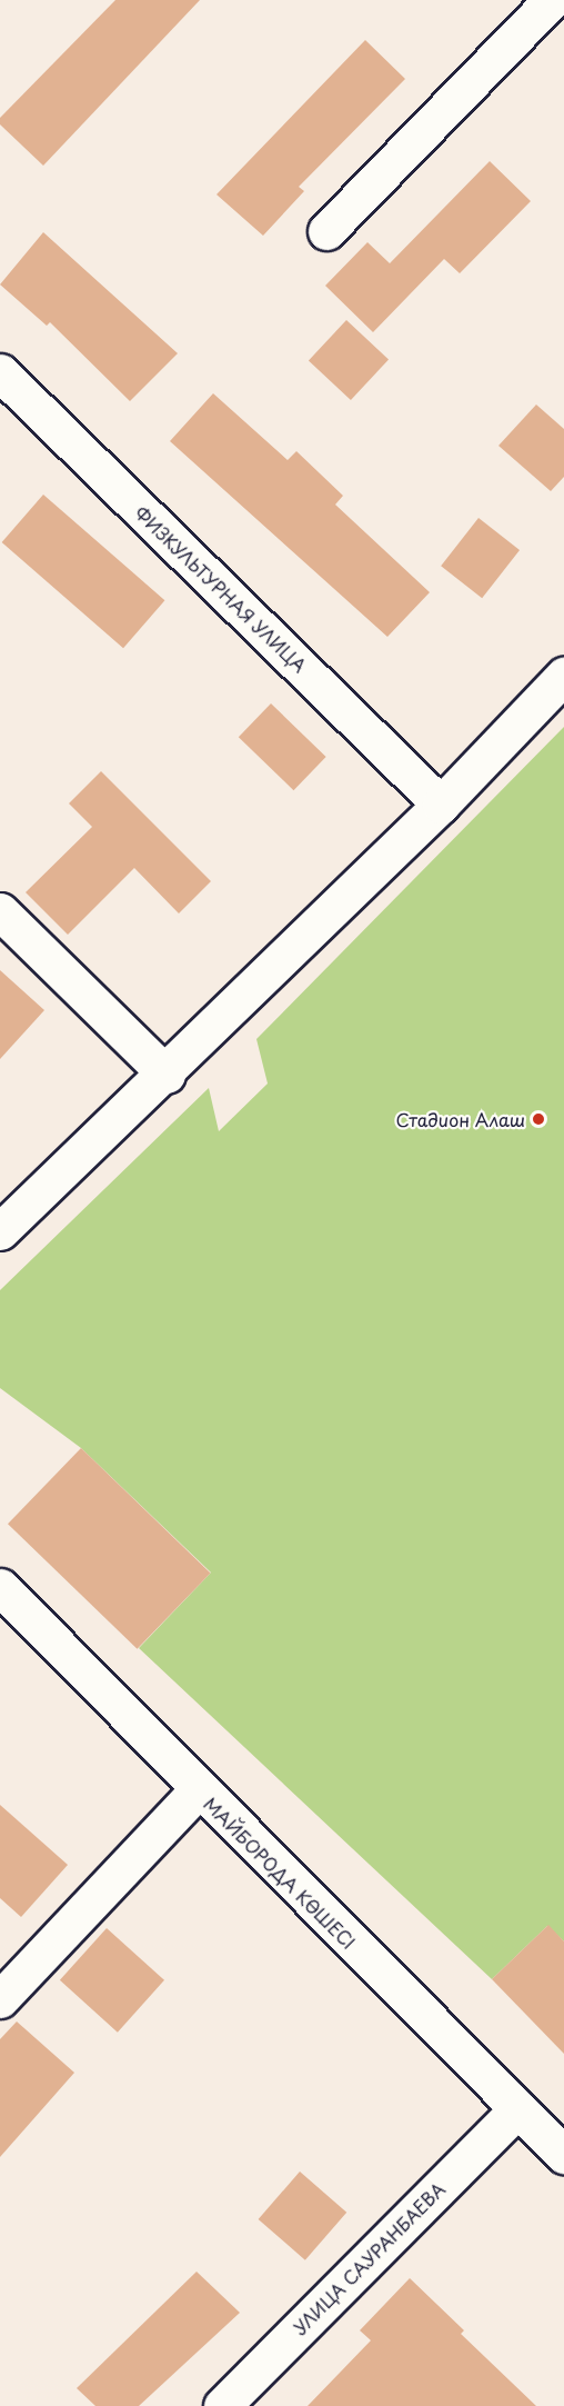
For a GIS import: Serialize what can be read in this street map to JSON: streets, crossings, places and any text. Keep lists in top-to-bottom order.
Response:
{
  "streets": {
    "street": ["ФИЗКУЛЬТУРНАЯ УЛИЦА", "МАЙБОРОДА КӨШЕСІ", "УЛИЦА САУРАНБАЕВА"]
  },
  "crossings": [
    ["МАЙБОРОДА КӨШЕСІ", "УЛИЦА САУРАНБАЕВА"]
  ],
  "places": ["Стадион Алаш"]
}
